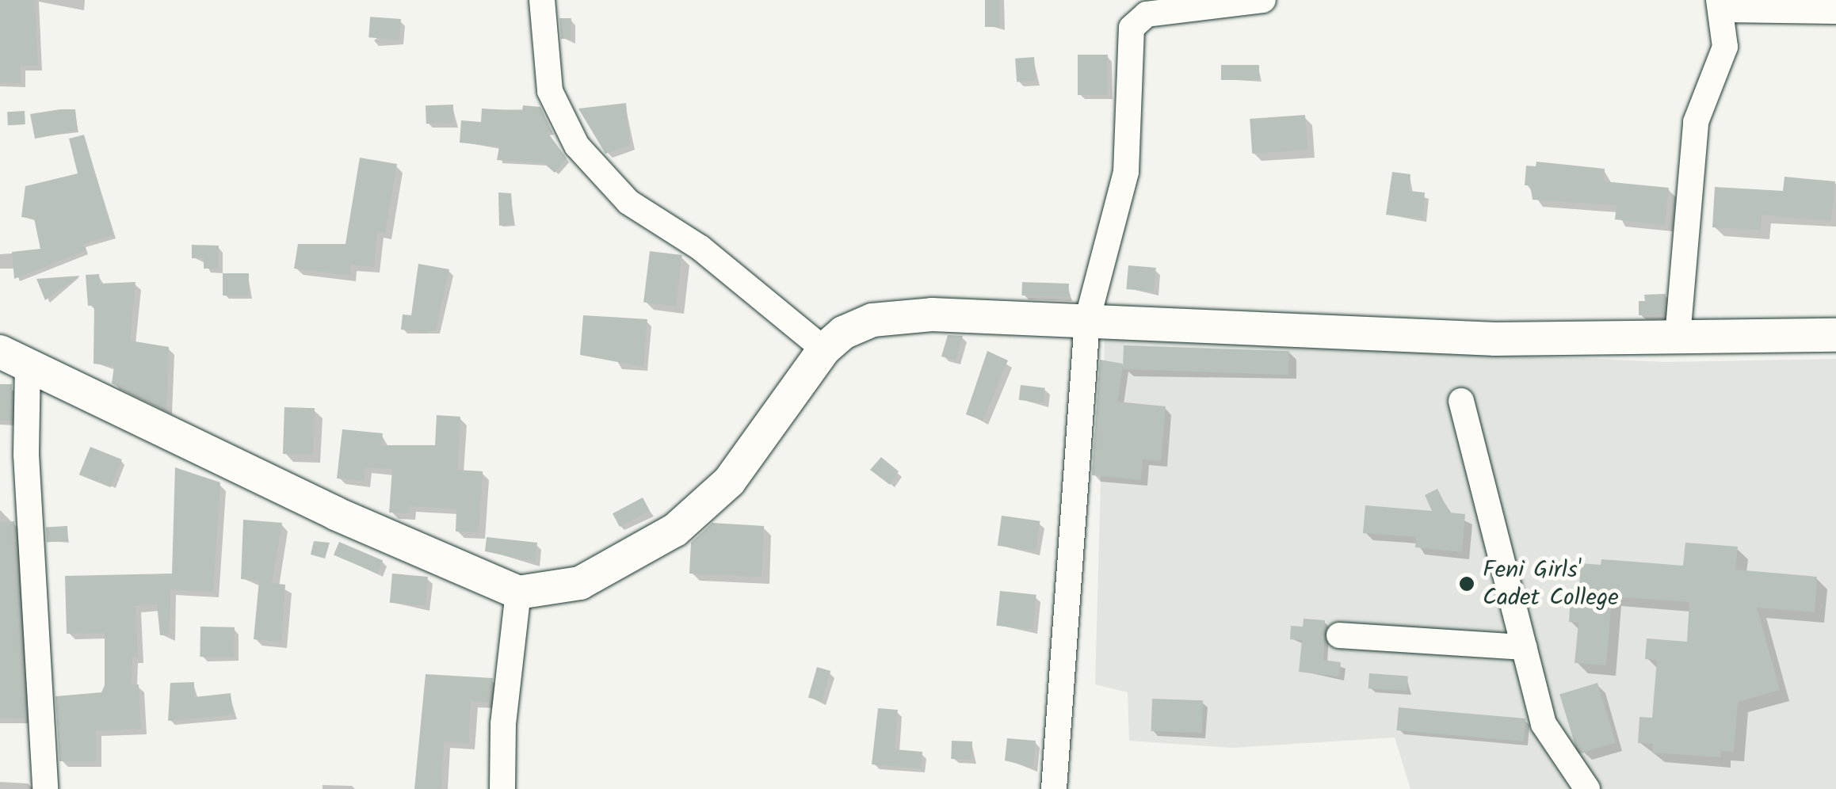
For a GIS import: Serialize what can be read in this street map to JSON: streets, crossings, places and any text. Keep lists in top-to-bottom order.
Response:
{
  "places": ["Feni Girls' Cadet College"]
}
